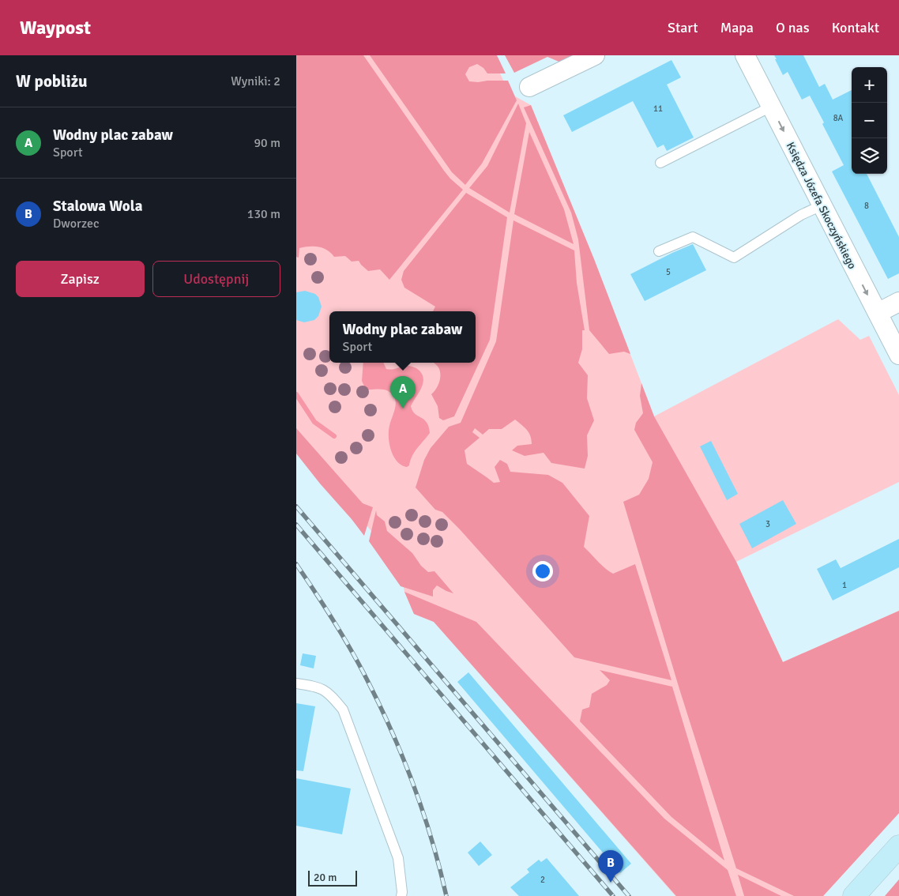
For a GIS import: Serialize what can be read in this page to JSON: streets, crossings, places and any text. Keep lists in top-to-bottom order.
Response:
{
  "streets": {
    "street": ["Księdza Józefa Skoczyńskiego"]
  },
  "one_way": ["Księdza Józefa Skoczyńskiego"],
  "house_numbers": [
    "11",
    "8A",
    "8",
    "5",
    "3",
    "1",
    "2"
  ],
  "scale_bar": "20 m",
  "page": {
    "header": "Waypost",
    "nav": [
      "Start",
      "Mapa",
      "O nas",
      "Kontakt"
    ],
    "heading": ["W pobliżu", "Wyniki: 2"],
    "map_buttons": ["+", "−"],
    "list": [
      {
        "mark": "A",
        "name": "Wodny plac zabaw",
        "note": "Sport",
        "value": "90 m"
      },
      {
        "mark": "B",
        "name": "Stalowa Wola",
        "note": "Dworzec",
        "value": "130 m"
      }
    ],
    "buttons": ["Zapisz", "Udostępnij"],
    "popup": ["Wodny plac zabaw", "Sport"],
    "pins": ["A", "B"],
    "scale": "20 m"
  }
}
